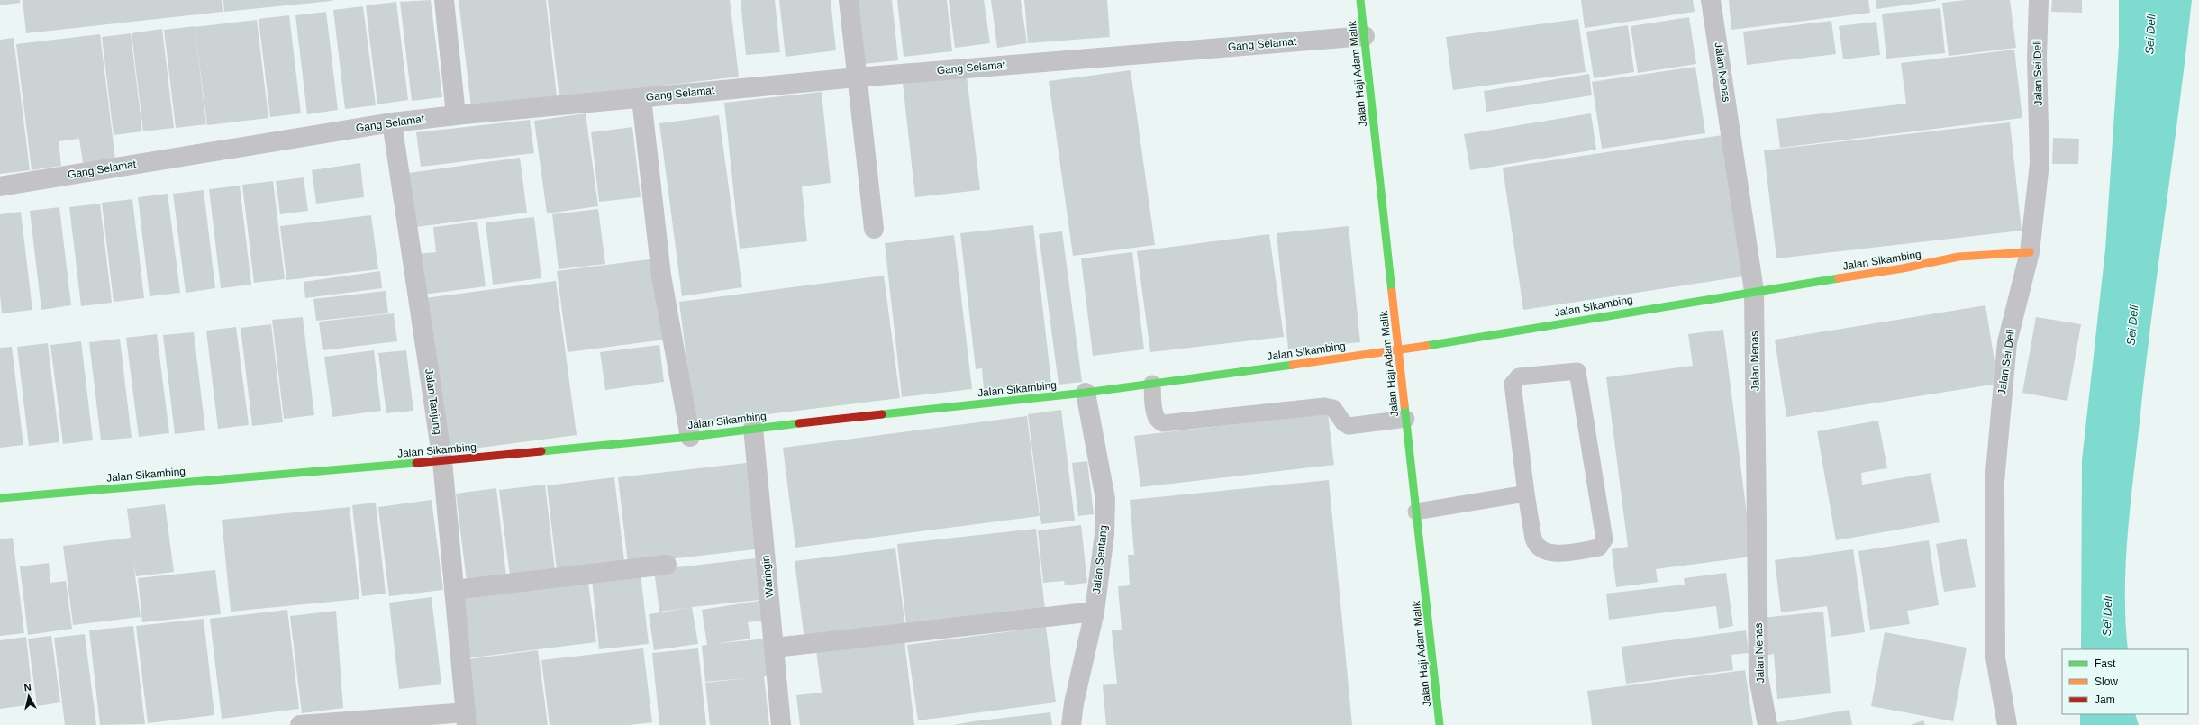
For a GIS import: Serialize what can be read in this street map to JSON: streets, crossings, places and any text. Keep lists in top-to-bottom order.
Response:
{
  "streets": {
    "street": [
      "Gang Selamat",
      "Jalan Nenas",
      "Jalan Sei Deli",
      "Jalan Haji Adam Malik",
      "Jalan Sikambing",
      "Jalan Tanjung",
      "Jalan Sentang",
      "Waringin"
    ]
  },
  "crossings": [
    ["Gang Selamat", "Jalan Haji Adam Malik"],
    ["Gang Selamat", "Jalan Tanjung"],
    ["Jalan Nenas", "Jalan Sikambing"],
    ["Jalan Sei Deli", "Jalan Sikambing"],
    ["Jalan Haji Adam Malik", "Jalan Sikambing"],
    ["Jalan Sikambing", "Jalan Tanjung"],
    ["Jalan Sikambing", "Jalan Sentang"],
    ["Jalan Sikambing", "Waringin"]
  ],
  "water": ["Sei Deli"],
  "legend": ["Fast", "Slow", "Jam"],
  "north": "top"
}
